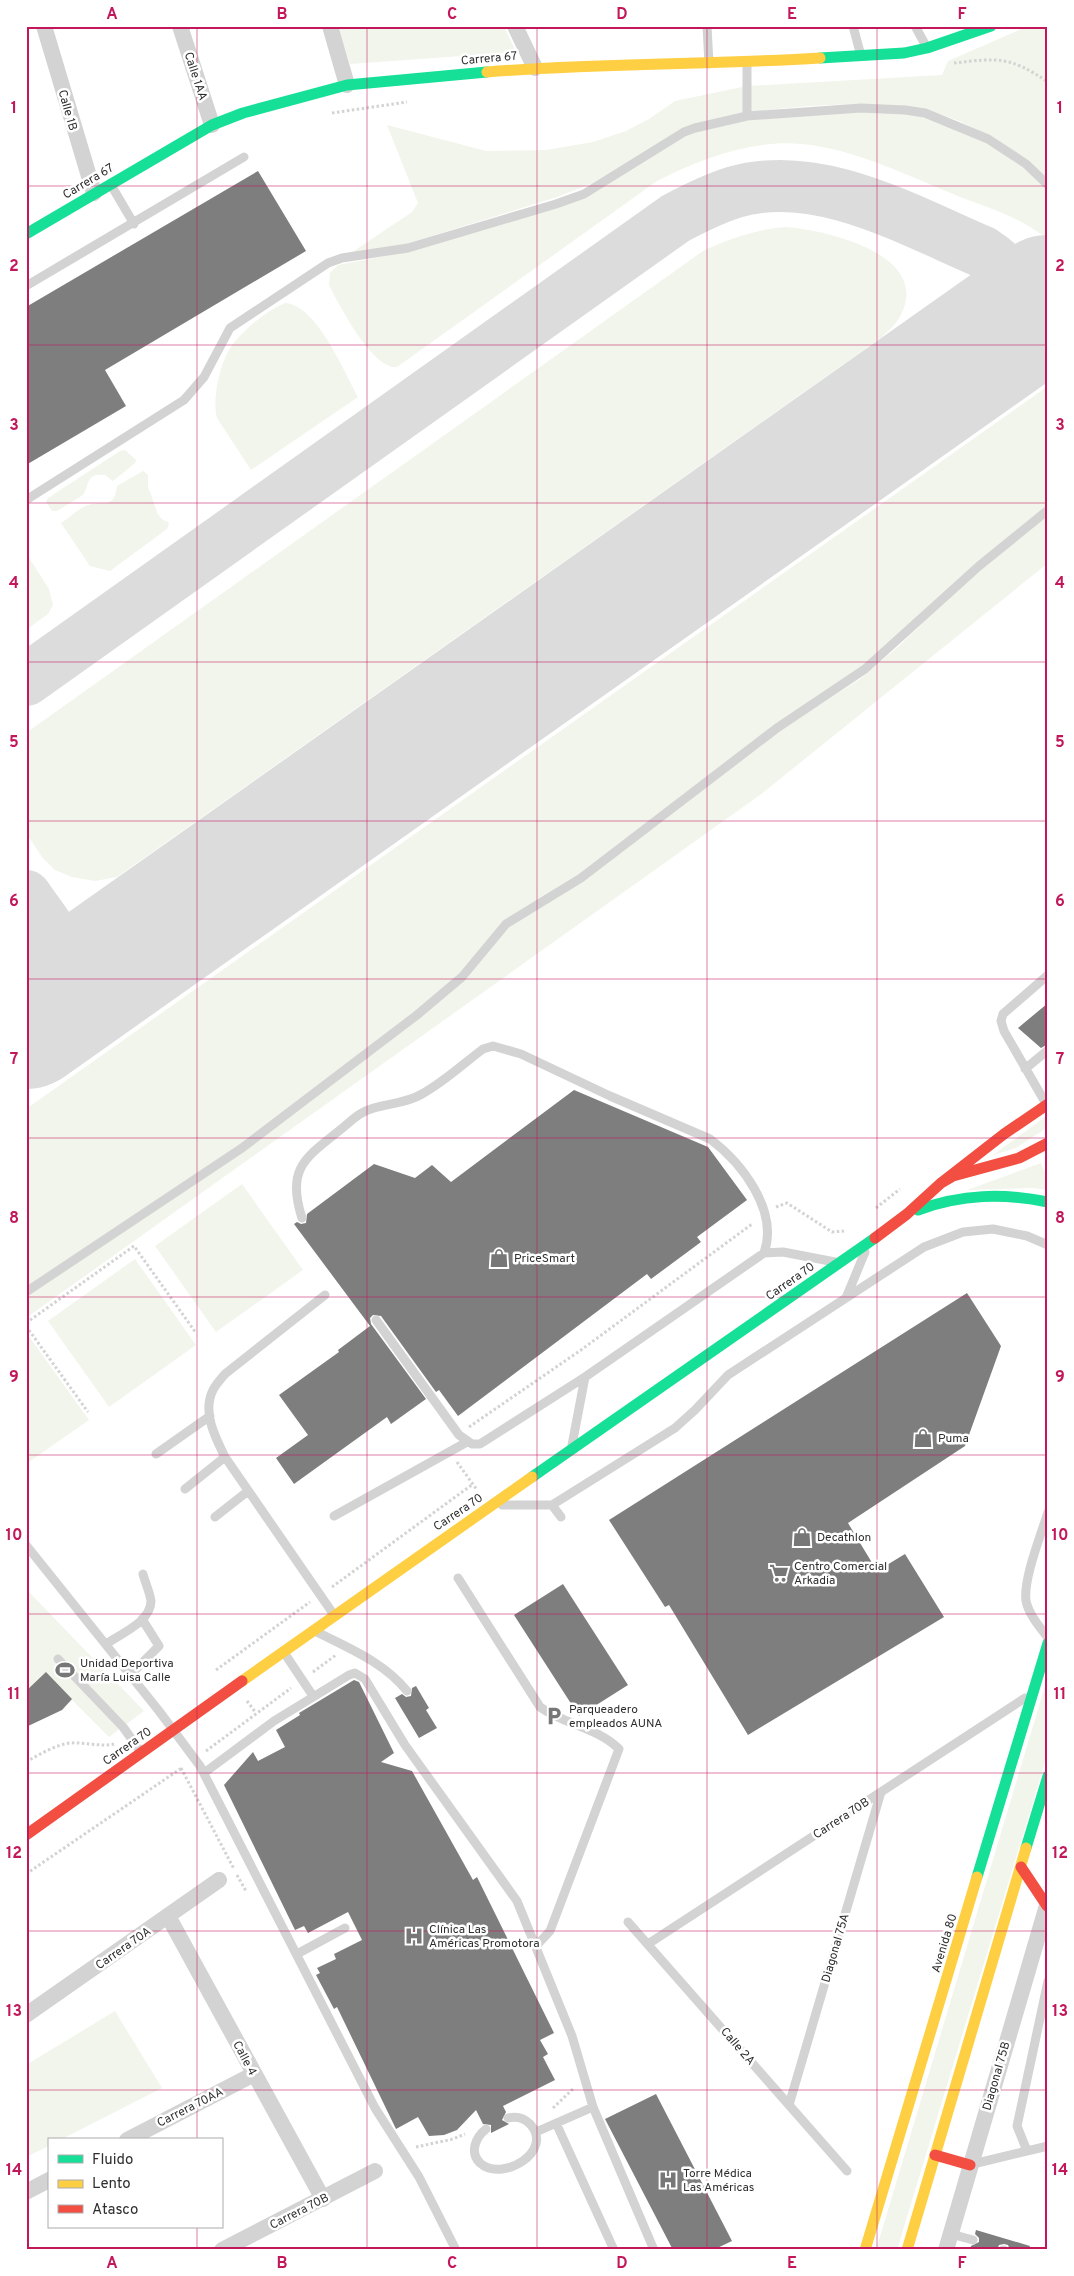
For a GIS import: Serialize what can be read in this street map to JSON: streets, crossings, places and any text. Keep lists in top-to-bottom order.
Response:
{
  "streets": {
    "main road": ["Carrera 67", "Carrera 70", "Avenida 80"],
    "street": [
      "Calle 1AA",
      "Calle 1B",
      "Carrera 70B",
      "Carrera 70A",
      "Calle 4",
      "Diagonal 75B",
      "Carrera 70AA"
    ],
    "lane": ["Diagonal 75A", "Calle 2A"]
  },
  "crossings": [
    ["Carrera 67", "Calle 1AA"],
    ["Carrera 67", "Calle 1B"],
    ["Carrera 70B", "Avenida 80"],
    ["Carrera 70B", "Diagonal 75A"],
    ["Carrera 70B", "Calle 2A"],
    ["Carrera 70B", "Calle 4"],
    ["Carrera 70A", "Calle 4"],
    ["Diagonal 75A", "Calle 2A"],
    ["Calle 4", "Carrera 70AA"]
  ],
  "places": {
    "shop": ["PriceSmart", "Puma", "Decathlon"],
    "supermarket": ["Centro Comercial Arkadia"],
    "sports": ["Unidad Deportiva María Luisa Calle"],
    "parking": ["Parqueadero empleados AUNA"],
    "hospital": ["Clínica Las Américas Promotora", "Torre Médica Las Américas"]
  },
  "legend": ["Fluido", "Lento", "Atasco"],
  "grid": {
    "columns": [
      "A",
      "B",
      "C",
      "D",
      "E",
      "F"
    ],
    "rows": [
      "1",
      "2",
      "3",
      "4",
      "5",
      "6",
      "7",
      "8",
      "9",
      "10",
      "11",
      "12",
      "13",
      "14"
    ]
  }
}
